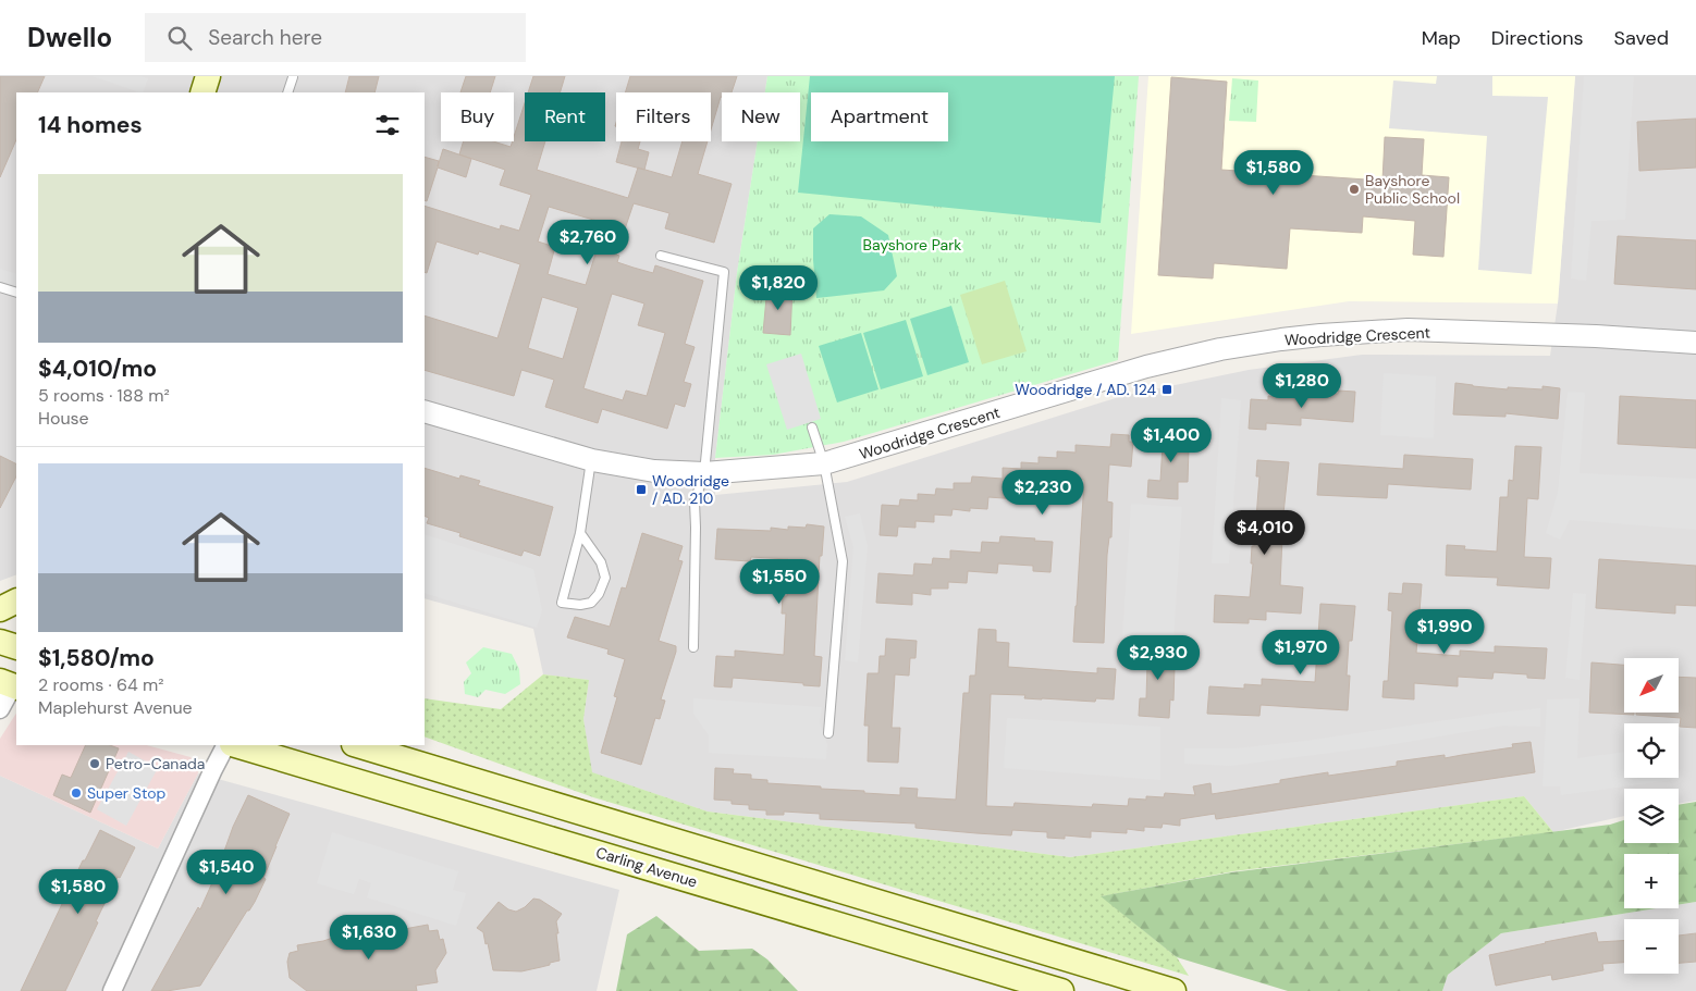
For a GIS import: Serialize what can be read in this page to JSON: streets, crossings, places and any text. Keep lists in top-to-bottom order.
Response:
{
  "streets": {
    "main road": ["Carling Avenue"],
    "street": ["Woodridge Crescent"]
  },
  "parks": ["Bayshore Park"],
  "places": {
    "other": ["Bayshore Public School", "Petro-Canada", "Super Stop"],
    "transit": ["Woodridge / AD. 124", "Woodridge / AD. 210"]
  },
  "north": "bottom left",
  "page": {
    "header": "Dwello",
    "search": "Search here",
    "nav": ["Map", "Directions", "Saved"],
    "chip": [
      "Buy",
      "Rent",
      "Filters",
      "New",
      "Apartment"
    ],
    "heading": "14 homes",
    "price": [
      "$1,580",
      "$2,760",
      "$1,820",
      "$1,280",
      "$1,400",
      "$2,230",
      "$4,010",
      "$1,550",
      "$1,990",
      "$1,970",
      "$2,930",
      "$1,540",
      "$1,580",
      "$1,630"
    ],
    "list": [
      {
        "name": "$4,010/mo",
        "note": "5 rooms · 188 m² · House"
      },
      {
        "name": "$1,580/mo",
        "note": "2 rooms · 64 m² · Maplehurst Avenue"
      }
    ],
    "map_buttons": ["+", "−"]
  }
}
